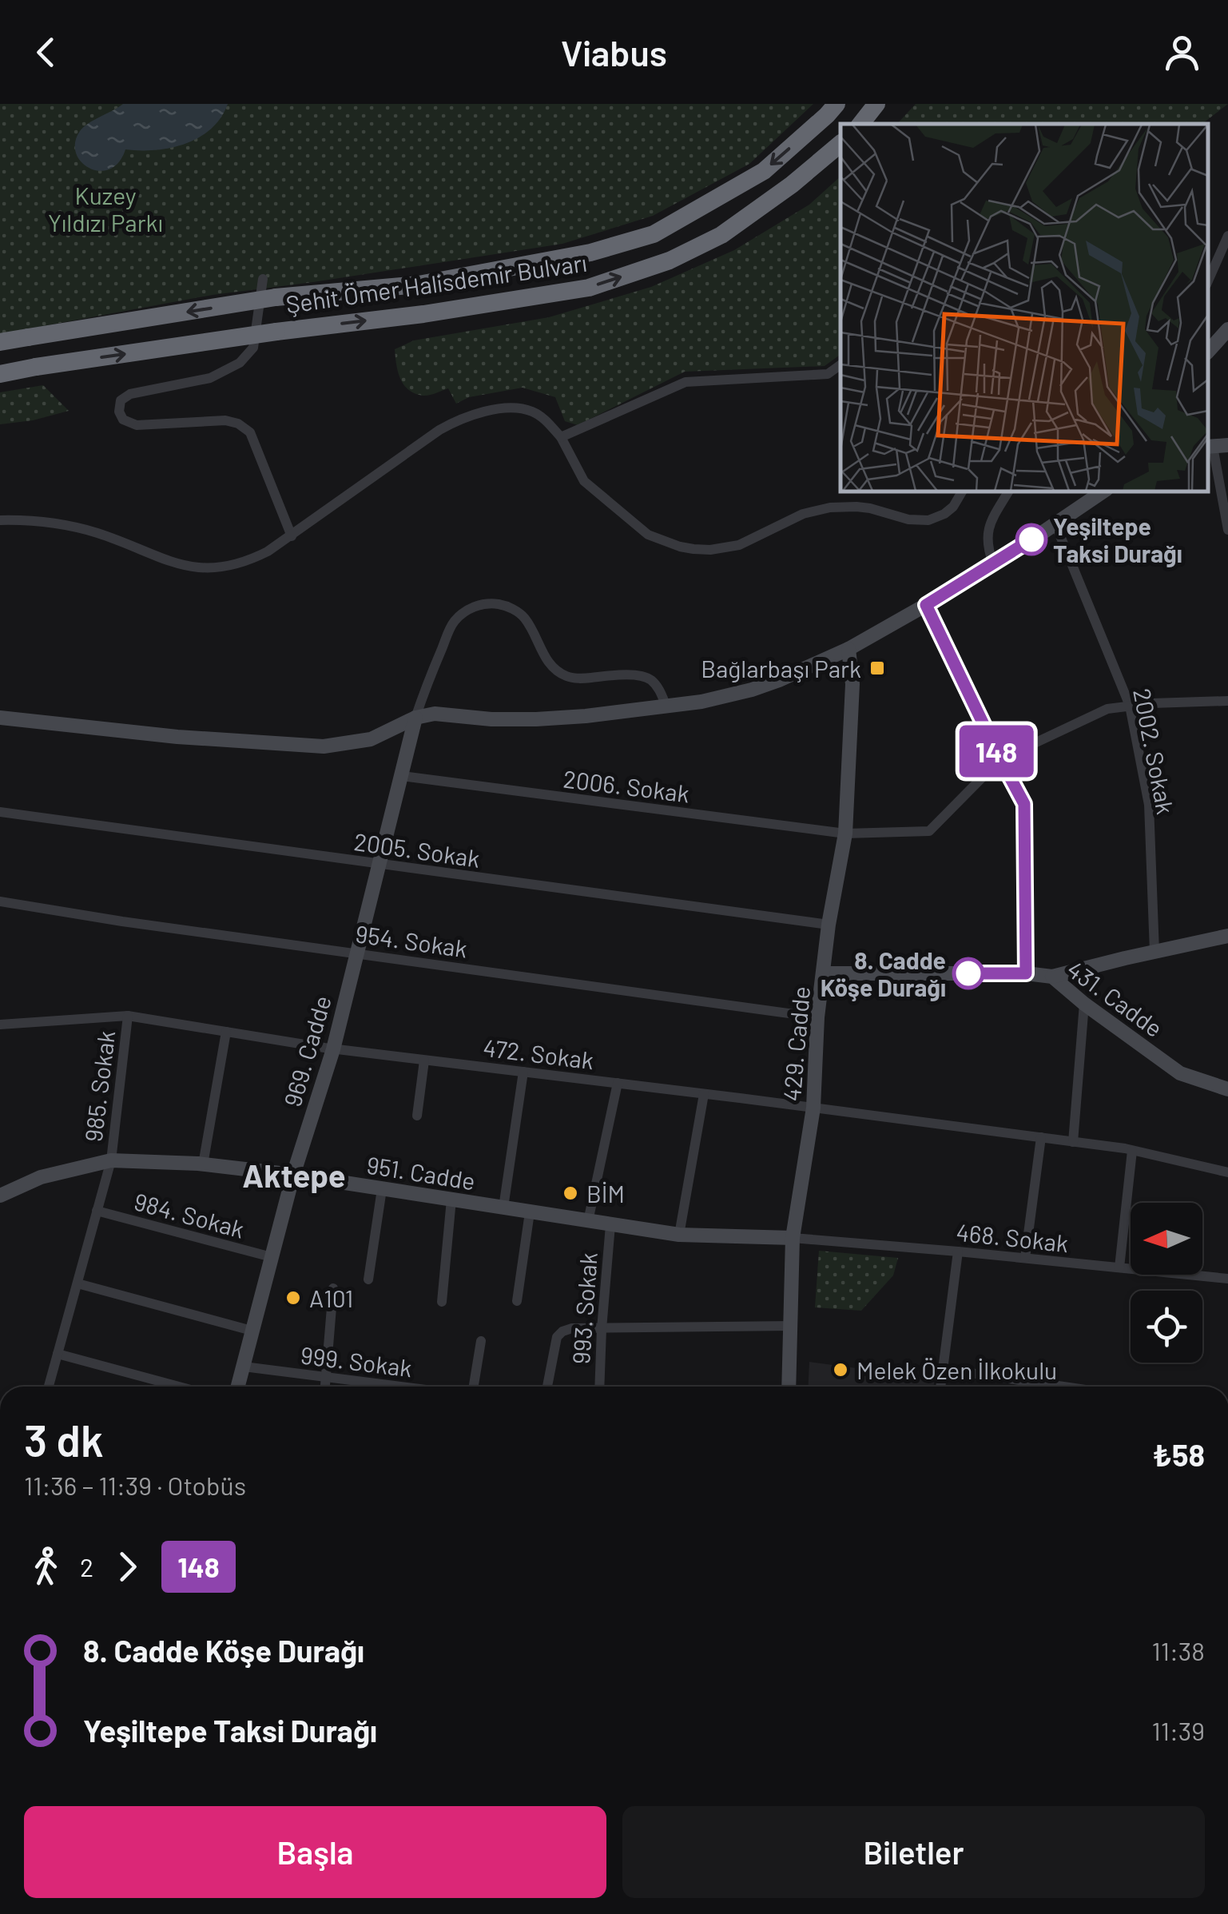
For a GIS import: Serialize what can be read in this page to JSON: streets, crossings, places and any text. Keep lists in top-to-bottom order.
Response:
{
  "streets": {
    "highway": ["Şehit Ömer Halisdemir Bulvarı"],
    "street": [
      "2002. Sokak",
      "2006. Sokak",
      "2005. Sokak",
      "954. Sokak",
      "431. Cadde",
      "429. Cadde",
      "969. Cadde",
      "472. Sokak",
      "985. Sokak",
      "951. Cadde",
      "984. Sokak",
      "468. Sokak",
      "993. Sokak",
      "999. Sokak"
    ]
  },
  "crossings": [
    ["2002. Sokak", "2006. Sokak"],
    ["2006. Sokak", "429. Cadde"],
    ["2006. Sokak", "969. Cadde"],
    ["2005. Sokak", "429. Cadde"],
    ["2005. Sokak", "969. Cadde"],
    ["954. Sokak", "429. Cadde"],
    ["954. Sokak", "969. Cadde"],
    ["431. Cadde", "429. Cadde"],
    ["429. Cadde", "472. Sokak"],
    ["429. Cadde", "951. Cadde"],
    ["429. Cadde", "468. Sokak"],
    ["969. Cadde", "472. Sokak"],
    ["969. Cadde", "951. Cadde"],
    ["969. Cadde", "984. Sokak"],
    ["969. Cadde", "999. Sokak"],
    ["472. Sokak", "985. Sokak"],
    ["985. Sokak", "951. Cadde"],
    ["985. Sokak", "984. Sokak"],
    ["951. Cadde", "468. Sokak"],
    ["951. Cadde", "993. Sokak"]
  ],
  "districts": ["Aktepe"],
  "parks": ["Kuzey Yıldızı Parkı"],
  "places": {
    "other": [
      "Yeşiltepe Taksi Durağı",
      "8. Cadde Köşe Durağı",
      "BİM",
      "A101",
      "Melek Özen İlkokulu"
    ],
    "transit": ["Bağlarbaşı Park"]
  },
  "lines": ["bus line 148"],
  "north": "left",
  "page": {
    "header": "Viabus",
    "on_map": "148",
    "heading": ["3 dk", "11:36 – 11:39 · Otobüs", "₺58"],
    "legs": ["2", "148"],
    "list": [
      {
        "name": "8. Cadde Köşe Durağı",
        "value": "11:38"
      },
      {
        "name": "Yeşiltepe Taksi Durağı",
        "value": "11:39"
      }
    ],
    "buttons": ["Başla", "Biletler"]
  }
}
